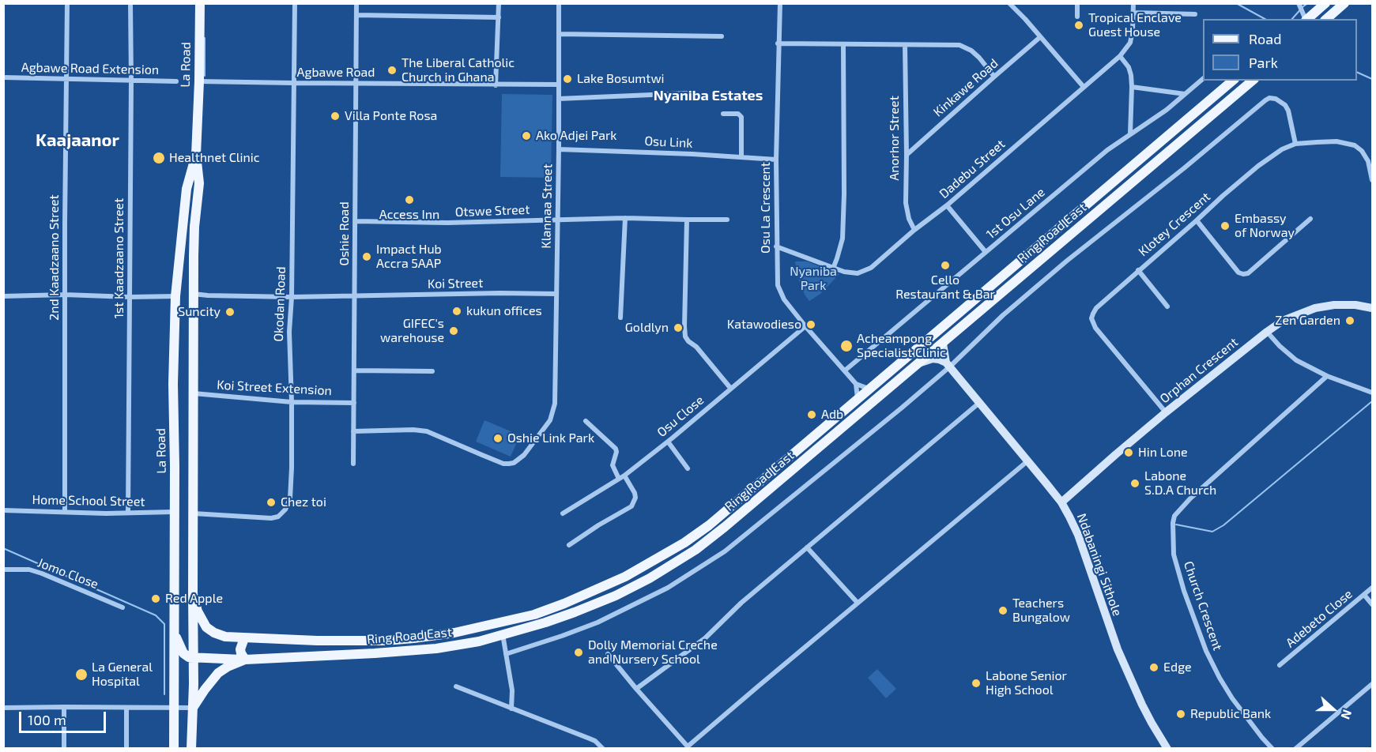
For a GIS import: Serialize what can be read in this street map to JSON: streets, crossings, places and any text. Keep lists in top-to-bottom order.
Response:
{
  "streets": {
    "main road": ["La Road", "Ring Road East"],
    "street": [
      "Agbawe Road Extension",
      "Agbawe Road",
      "Kinkawe Road",
      "Anorhor Street",
      "Osu Link",
      "Dadebu Street",
      "Klannaa Street",
      "Osu La Crescent",
      "Otswe Street",
      "1st Osu Lane",
      "Klotey Crescent",
      "Oshie Road",
      "2nd Kaadzaano Street",
      "1st Kaadzaano Street",
      "Koi Street",
      "Okodan Road",
      "Orphan Crescent",
      "Koi Street Extension",
      "Osu Close",
      "Home School Street",
      "Ndabaningi Sithole",
      "Jomo Close",
      "Church Crescent",
      "Adebeto Close"
    ]
  },
  "crossings": [
    ["La Road", "Agbawe Road"],
    ["La Road", "Ring Road East"],
    ["La Road", "Koi Street"],
    ["La Road", "Okodan Road"],
    ["La Road", "Koi Street Extension"],
    ["La Road", "Home School Street"],
    ["Agbawe Road Extension", "2nd Kaadzaano Street"],
    ["Agbawe Road Extension", "1st Kaadzaano Street"],
    ["Agbawe Road", "Klannaa Street"],
    ["Agbawe Road", "Oshie Road"],
    ["Agbawe Road", "Okodan Road"],
    ["Kinkawe Road", "Anorhor Street"],
    ["Anorhor Street", "Dadebu Street"],
    ["Osu Link", "Klannaa Street"],
    ["Osu Link", "Osu La Crescent"],
    ["Dadebu Street", "Osu La Crescent"],
    ["Klannaa Street", "Otswe Street"],
    ["Klannaa Street", "Oshie Road"],
    ["Klannaa Street", "Koi Street"],
    ["Osu La Crescent", "1st Osu Lane"],
    ["Osu La Crescent", "Ring Road East"],
    ["Osu La Crescent", "Osu Close"],
    ["Otswe Street", "Oshie Road"],
    ["Klotey Crescent", "Orphan Crescent"],
    ["Ring Road East", "Ndabaningi Sithole"],
    ["Oshie Road", "Koi Street"],
    ["Oshie Road", "Koi Street Extension"],
    ["2nd Kaadzaano Street", "Home School Street"],
    ["1st Kaadzaano Street", "Home School Street"],
    ["Koi Street", "Okodan Road"],
    ["Okodan Road", "Koi Street Extension"],
    ["Orphan Crescent", "Ndabaningi Sithole"]
  ],
  "districts": ["Nyaniba Estates", "Kaajaanor"],
  "parks": ["Nyaniba Park"],
  "places": [
    "Tropical Enclave Guest House",
    "The Liberal Catholic Church in Ghana",
    "Lake Bosumtwi",
    "Villa Ponte Rosa",
    "Ako Adjei Park",
    "Healthnet Clinic",
    "Access Inn",
    "Embassy of Norway",
    "Impact Hub Accra 5AAP",
    "Cello Restaurant & Bar",
    "kukun offices",
    "Suncity",
    "Zen Garden",
    "Katawodieso",
    "Goldlyn",
    "GIFEC's warehouse",
    "Acheampong Specialist Clinic",
    "Adb",
    "Oshie Link Park",
    "Hin Lone",
    "Labone S.D.A Church",
    "Chez toi",
    "Red Apple",
    "Teachers Bungalow",
    "Dolly Memorial Creche and Nursery School",
    "Edge",
    "La General Hospital",
    "Labone Senior High School",
    "Republic Bank"
  ],
  "legend": ["Road", "Park"],
  "scale_bar": "100 m",
  "north": "right"
}
